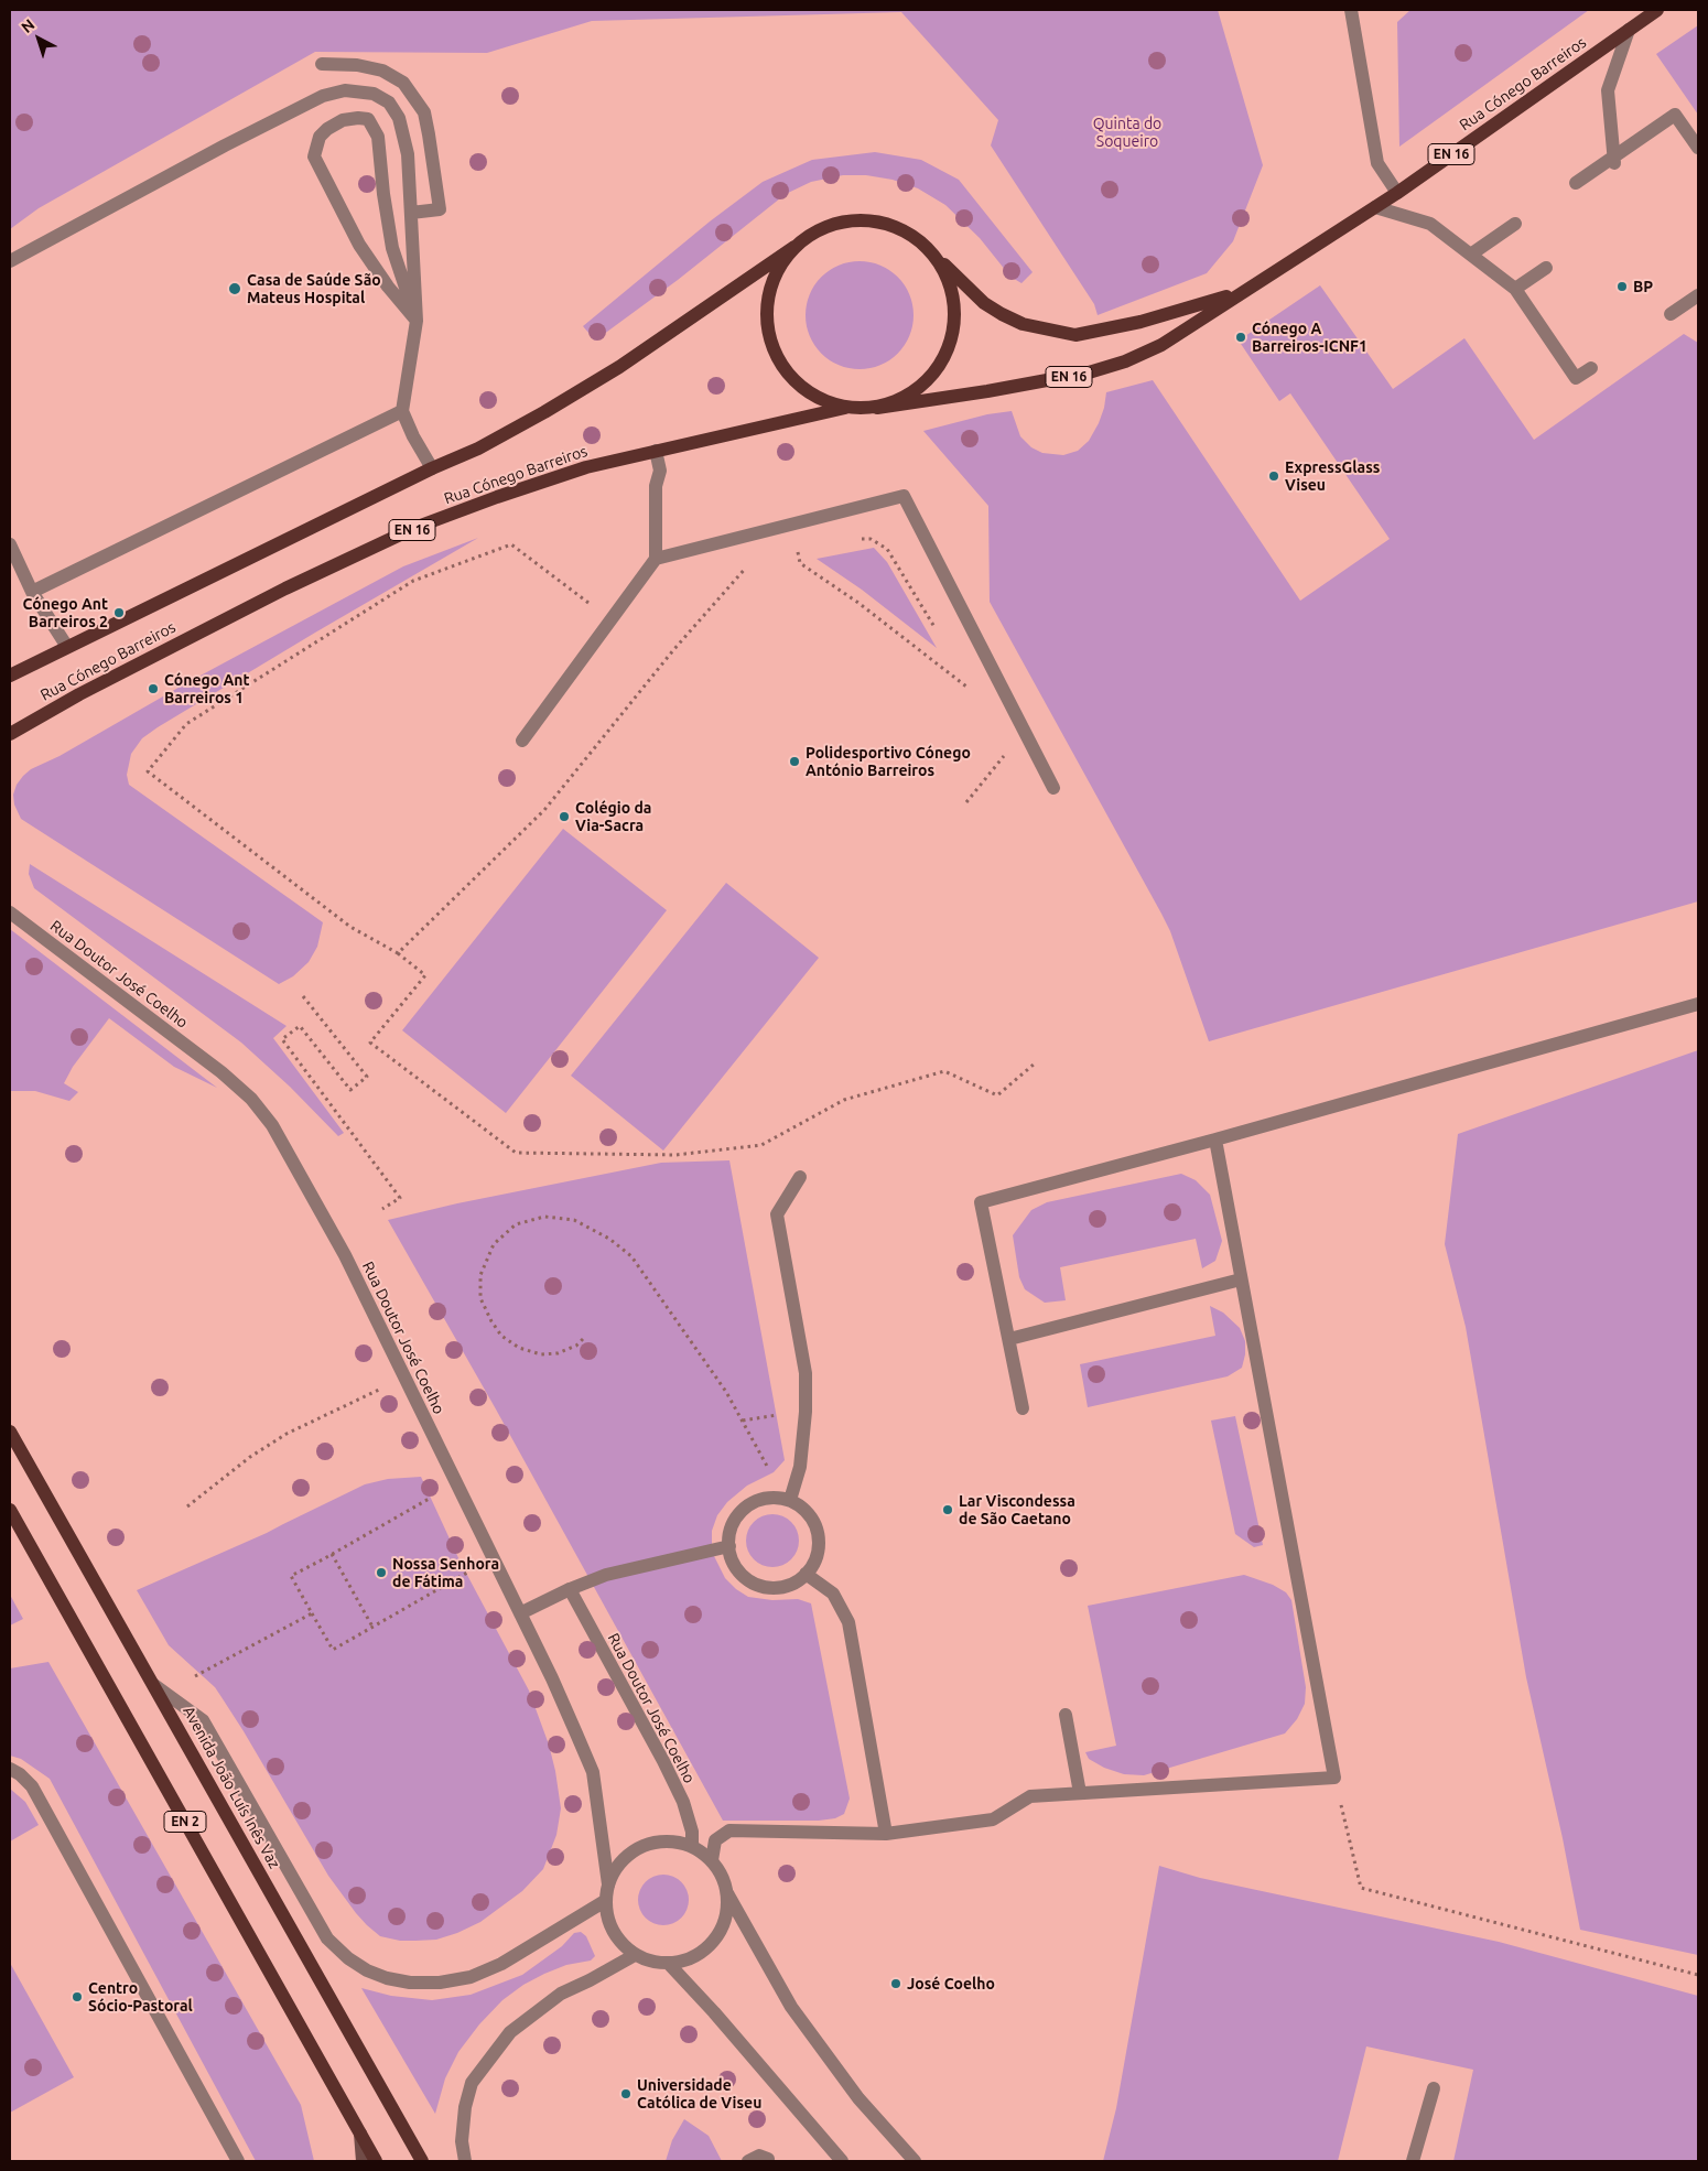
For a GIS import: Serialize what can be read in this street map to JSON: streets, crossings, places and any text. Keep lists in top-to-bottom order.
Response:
{
  "streets": {
    "main road": [
      "Rua Cónego Barreiros",
      "EN 16",
      "Avenida João Luís Inês Vaz",
      "EN 2"
    ],
    "street": ["Rua Doutor José Coelho"]
  },
  "crossings": [
    ["Rua Cónego Barreiros", "EN 16"]
  ],
  "parks": ["Quinta do Soqueiro"],
  "places": [
    "BP",
    "Casa de Saúde São Mateus Hospital",
    "Cónego A Barreiros-ICNF1",
    "ExpressGlass Viseu",
    "Cónego Ant Barreiros 2",
    "Cónego Ant Barreiros 1",
    "Polidesportivo Cónego António Barreiros",
    "Colégio da Via-Sacra",
    "Lar Viscondessa de São Caetano",
    "Nossa Senhora de Fátima",
    "José Coelho",
    "Centro Sócio-Pastoral",
    "Universidade Católica de Viseu"
  ],
  "north": "top left"
}
